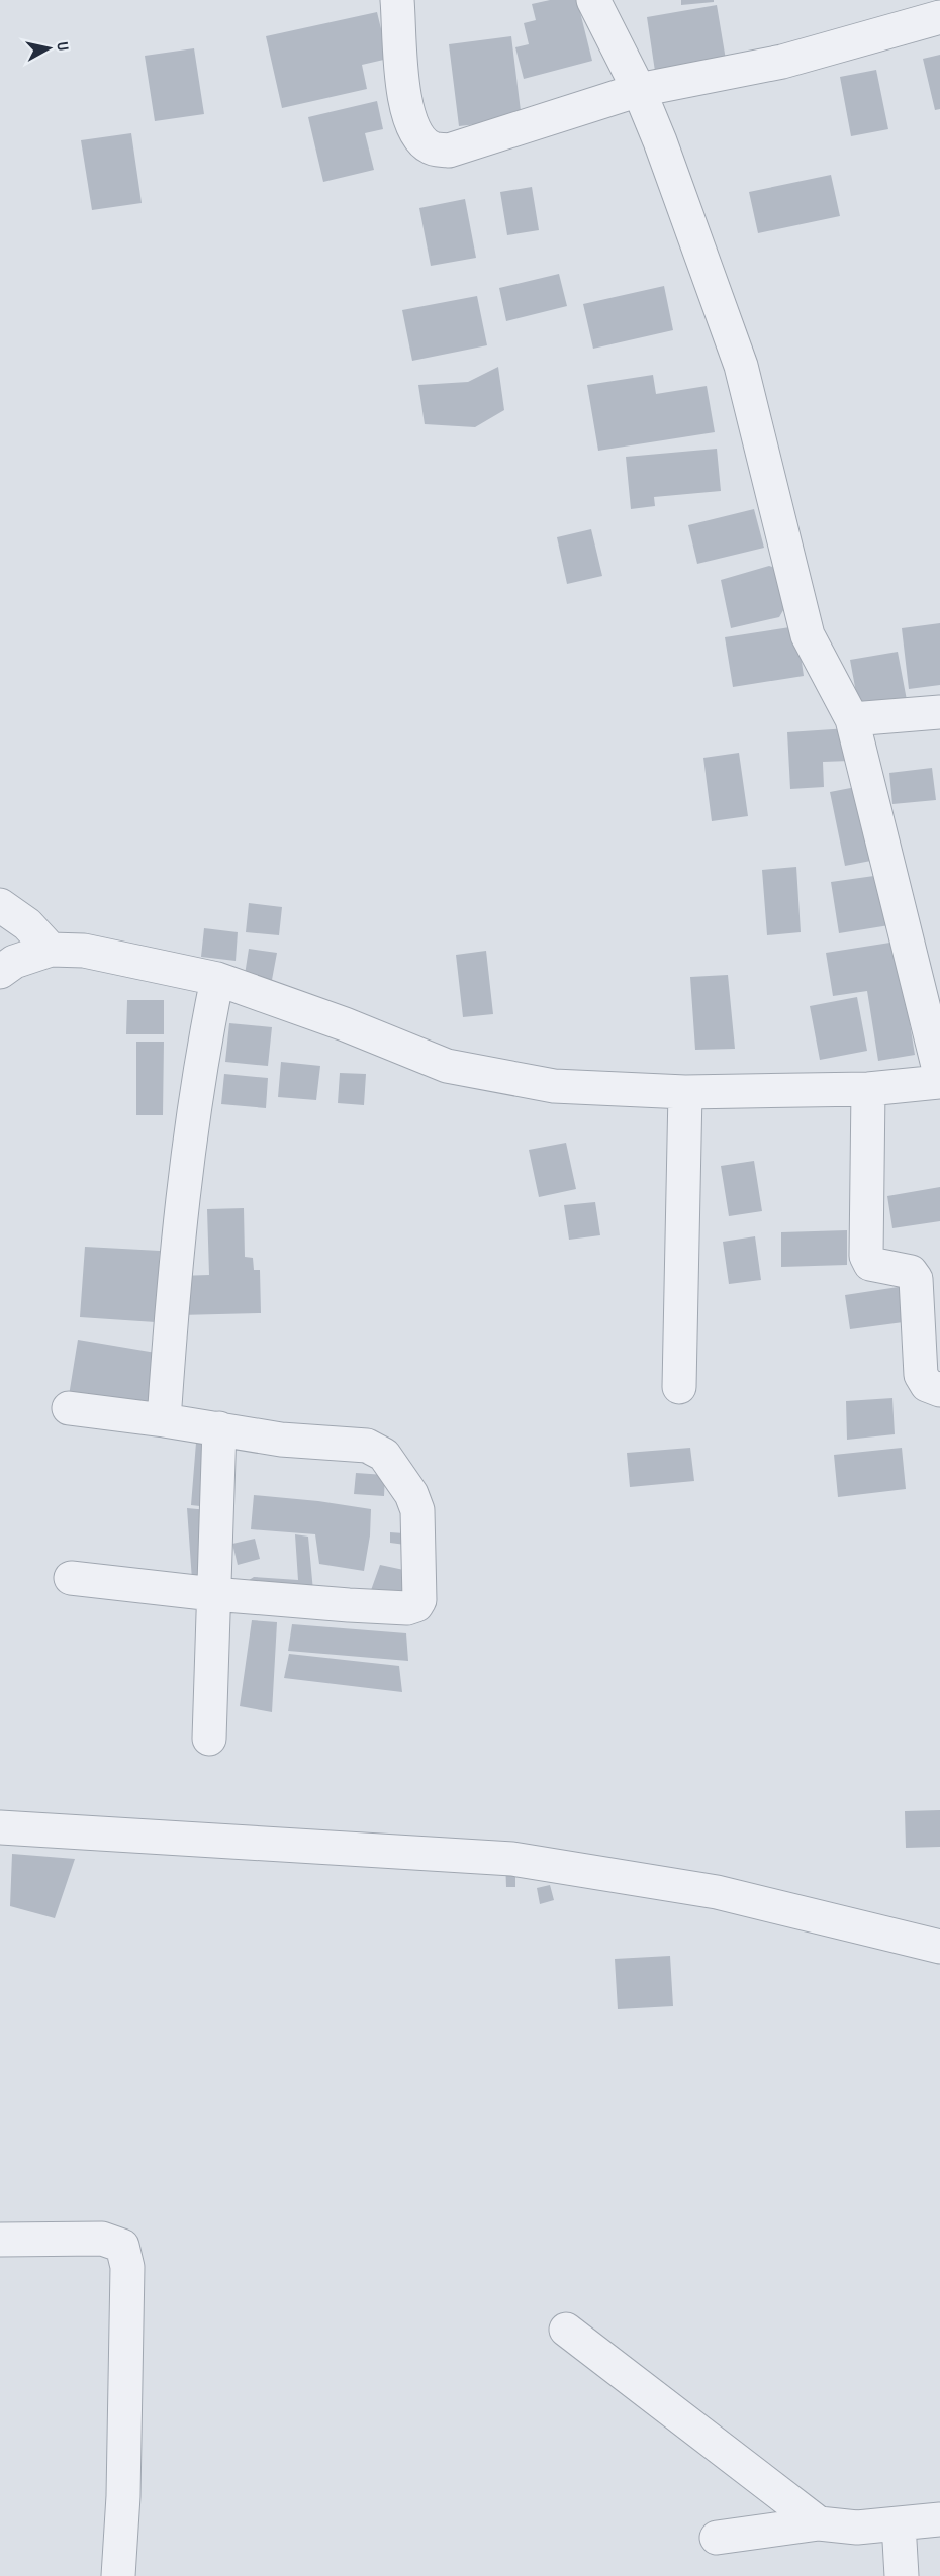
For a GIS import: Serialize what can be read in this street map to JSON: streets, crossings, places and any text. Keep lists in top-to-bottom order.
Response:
{
  "north": "right"
}
